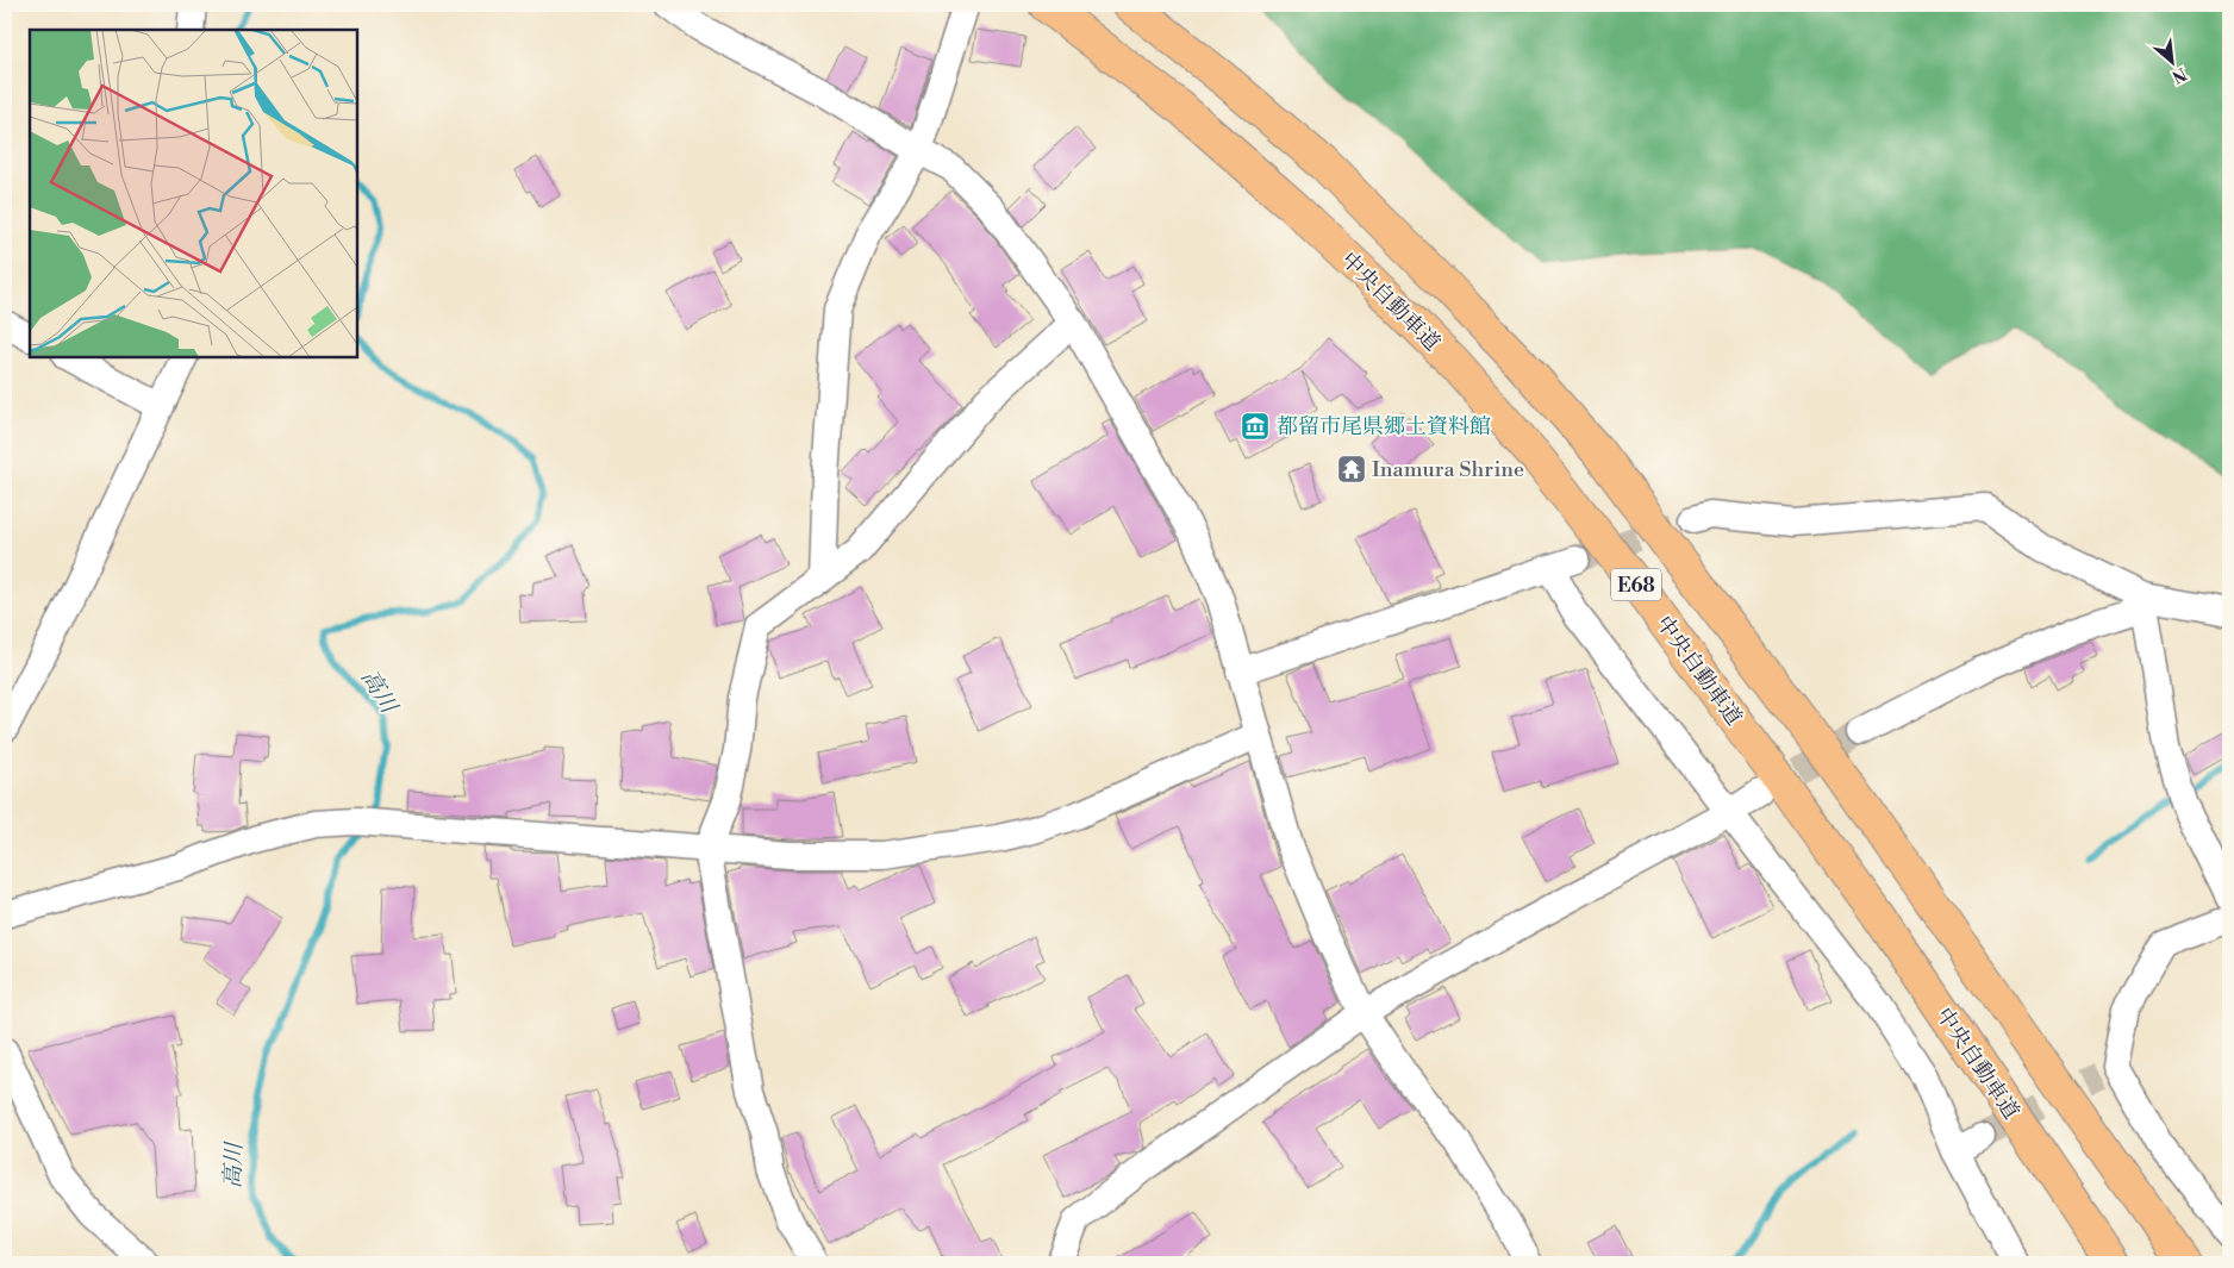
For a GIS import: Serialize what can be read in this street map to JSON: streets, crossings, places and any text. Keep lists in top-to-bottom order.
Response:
{
  "streets": {
    "highway": ["中央自動車道", "E68"]
  },
  "water": ["高川"],
  "places": {
    "museum": ["都留市尾県郷土資料館"],
    "temple": ["Inamura Shrine"]
  },
  "north": "bottom right"
}
